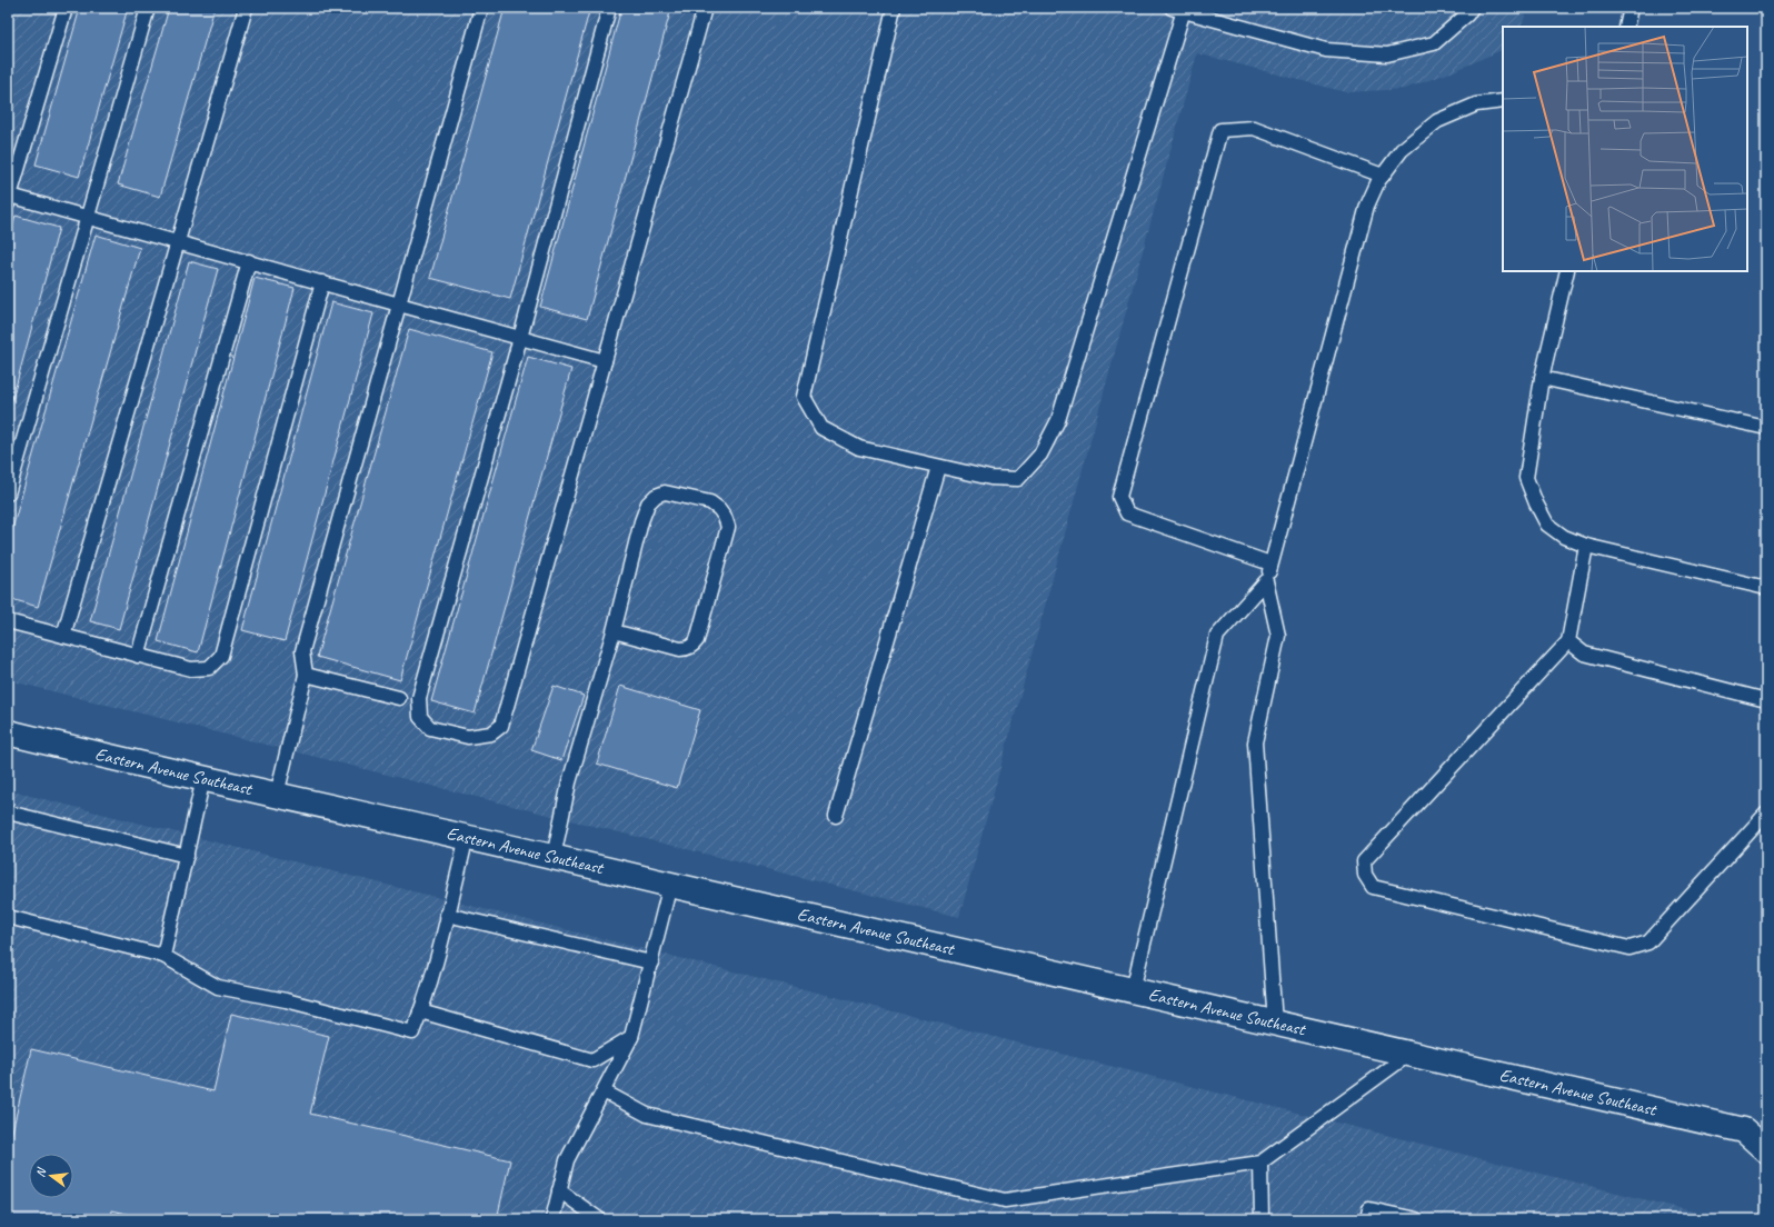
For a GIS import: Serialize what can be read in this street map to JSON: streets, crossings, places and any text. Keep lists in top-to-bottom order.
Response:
{
  "streets": {
    "main road": ["Eastern Avenue Southeast"]
  },
  "north": "left"
}
